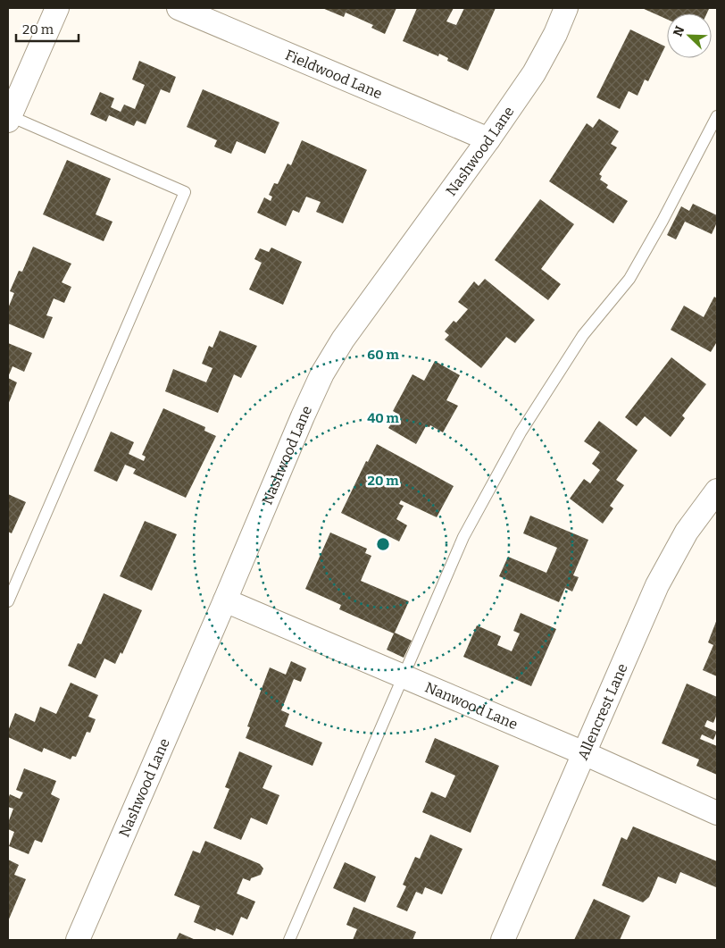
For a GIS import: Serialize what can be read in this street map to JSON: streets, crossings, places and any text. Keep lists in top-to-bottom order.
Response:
{
  "streets": {
    "street": [
      "Fieldwood Lane",
      "Nashwood Lane",
      "Nanwood Lane",
      "Allencrest Lane"
    ]
  },
  "crossings": [
    ["Fieldwood Lane", "Nashwood Lane"],
    ["Nashwood Lane", "Nanwood Lane"],
    ["Nanwood Lane", "Allencrest Lane"]
  ],
  "scale_bar": "20 m",
  "north": "top left",
  "rings": ["60 m", "40 m", "20 m"]
}
